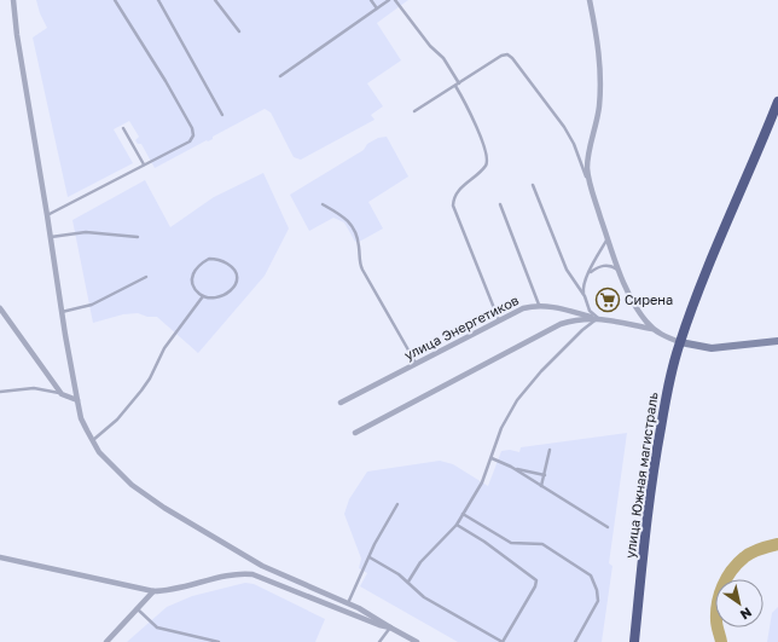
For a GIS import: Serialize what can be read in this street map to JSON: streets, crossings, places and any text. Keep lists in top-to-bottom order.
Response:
{
  "streets": {
    "highway": ["улица Южная магистраль"],
    "street": ["улица Энергетиков"]
  },
  "places": {
    "supermarket": ["Сирена"]
  },
  "north": "bottom right"
}
